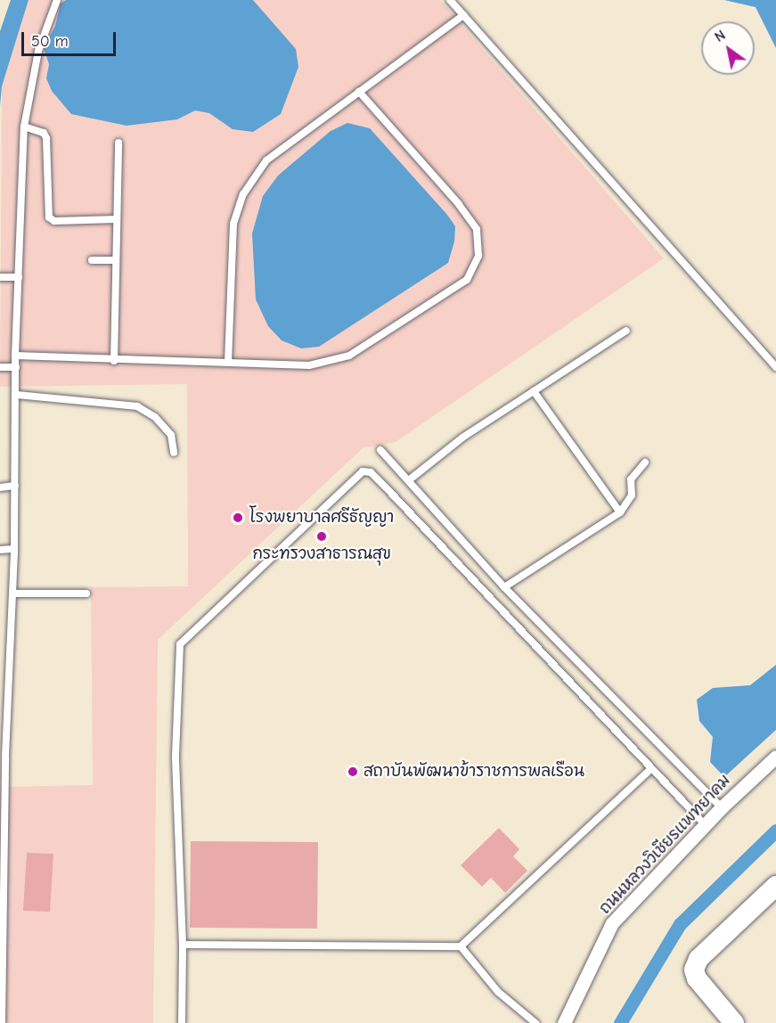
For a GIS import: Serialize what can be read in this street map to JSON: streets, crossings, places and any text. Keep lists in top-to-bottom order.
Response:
{
  "streets": {
    "street": ["ถนนหลวงวิเชียรแพทยาคม"]
  },
  "places": ["โรงพยาบาลศรีธัญญา", "กระทรวงสาธารณสุข", "สถาบันพัฒนาข้าราชการพลเรือน"],
  "scale_bar": "50 m",
  "north": "top left"
}
